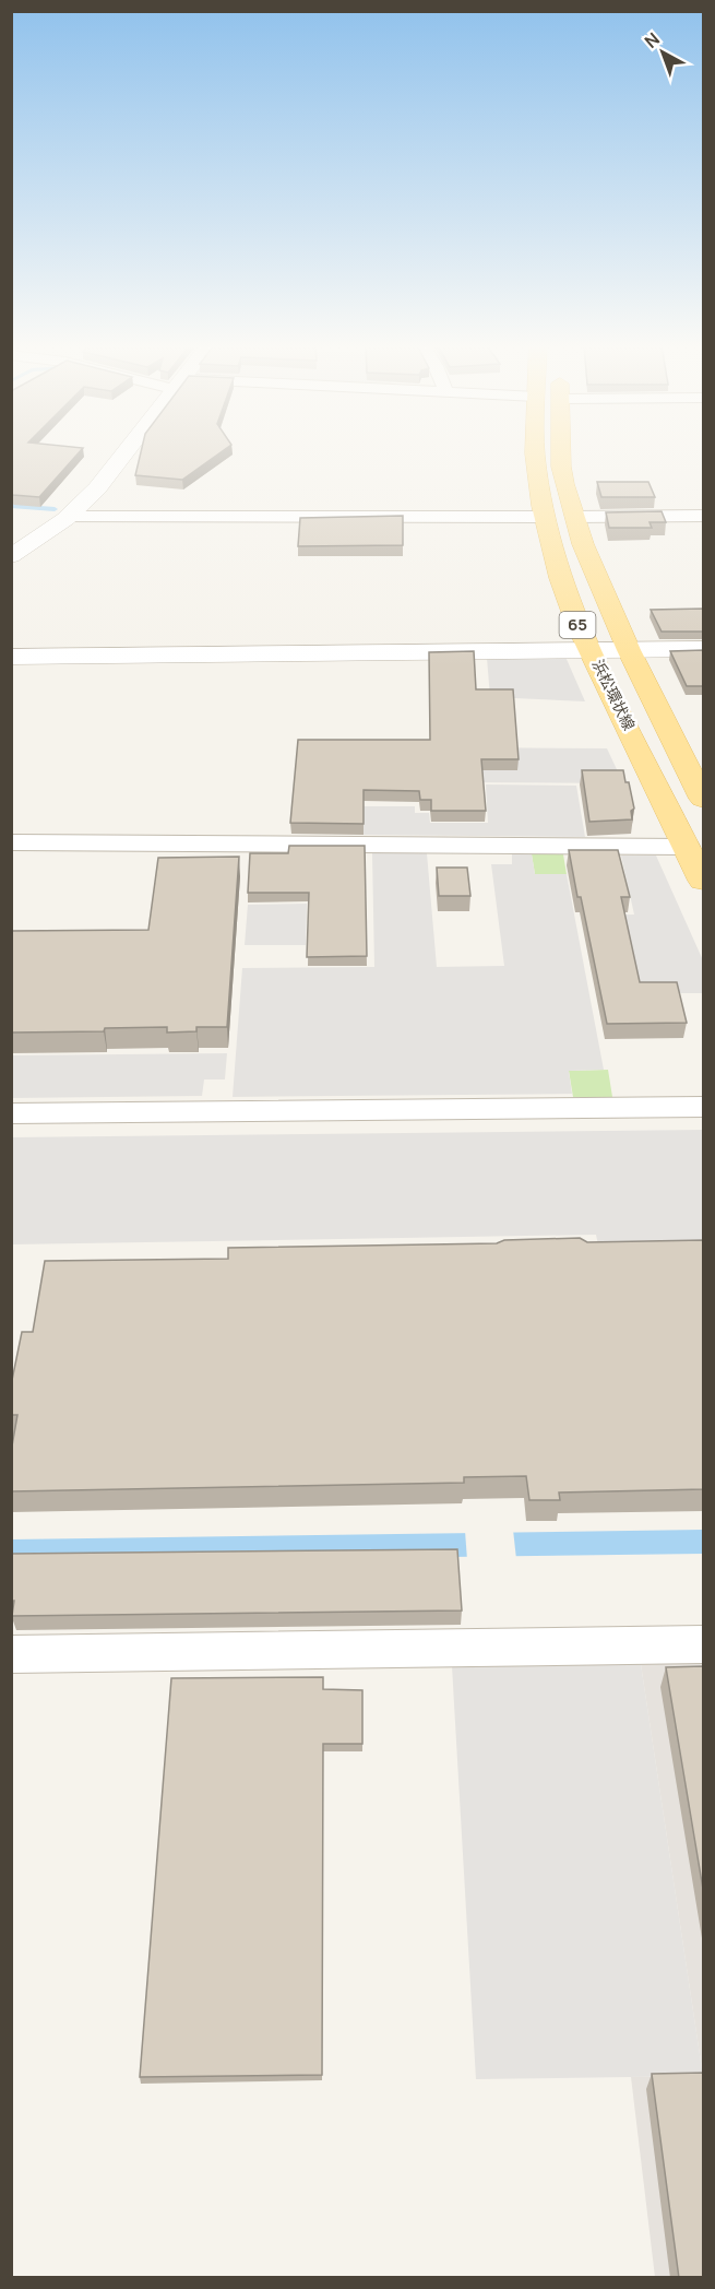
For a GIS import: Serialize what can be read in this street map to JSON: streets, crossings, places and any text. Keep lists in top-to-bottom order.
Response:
{
  "streets": {
    "main road": ["65", "浜松環状線"]
  },
  "north": "top left"
}
